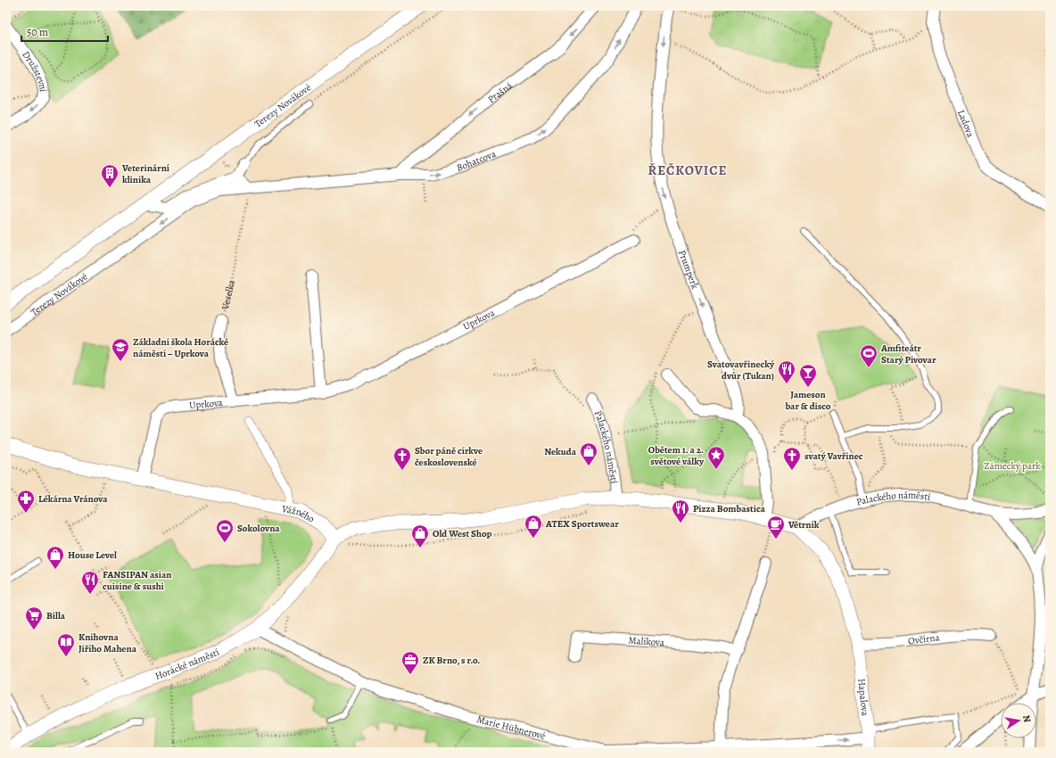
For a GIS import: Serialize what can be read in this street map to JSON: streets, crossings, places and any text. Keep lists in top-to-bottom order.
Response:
{
  "streets": {
    "street": [
      "Družstevní",
      "Prašná",
      "Terezy Novákové",
      "Ladova",
      "Bohatcova",
      "Prumperk",
      "Veselka",
      "Uprkova",
      "Palackého náměstí",
      "Vážného",
      "Ovčírna",
      "Malíkova",
      "Horácké náměstí",
      "Hapalova",
      "Marie Hübnerové"
    ]
  },
  "crossings": [
    ["Prašná", "Bohatcova"],
    ["Terezy Novákové", "Bohatcova"],
    ["Terezy Novákové", "Veselka"],
    ["Bohatcova", "Veselka"],
    ["Veselka", "Uprkova"],
    ["Uprkova", "Vážného"],
    ["Palackého náměstí", "Ovčírna"],
    ["Palackého náměstí", "Hapalova"],
    ["Vážného", "Horácké náměstí"],
    ["Ovčírna", "Hapalova"],
    ["Horácké náměstí", "Marie Hübnerové"],
    ["Hapalova", "Marie Hübnerové"]
  ],
  "one_way": ["Prašná", "Bohatcova", "Prumperk"],
  "districts": ["ŘEČKOVICE"],
  "parks": ["Zámecký park"],
  "places": {
    "building": ["Veterinární klinika"],
    "school or university": ["Základní škola Horácké náměstí – Uprkova"],
    "sports": ["Amfiteátr Starý Pivovar", "Sokolovna"],
    "restaurant": ["Svatovavřinecký dvůr (Tukan)", "Pizza Bombastica", "FANSIPAN asian cuisine & sushi"],
    "bar": ["Jameson bar & disco"],
    "shop": [
      "Nekuda",
      "ATEX Sportswear",
      "Old West Shop",
      "House Level"
    ],
    "place": ["Obětem 1. a 2. světové války"],
    "church": ["Sbor páně církve československé", "svatý Vavřinec"],
    "pharmacy": ["Lékárna Vránova"],
    "cafe": ["Větrník"],
    "supermarket": ["Billa"],
    "library": ["Knihovna Jiřího Mahena"],
    "office": ["ZK Brno, s r.o."]
  },
  "scale_bar": "50 m",
  "north": "right"
}
